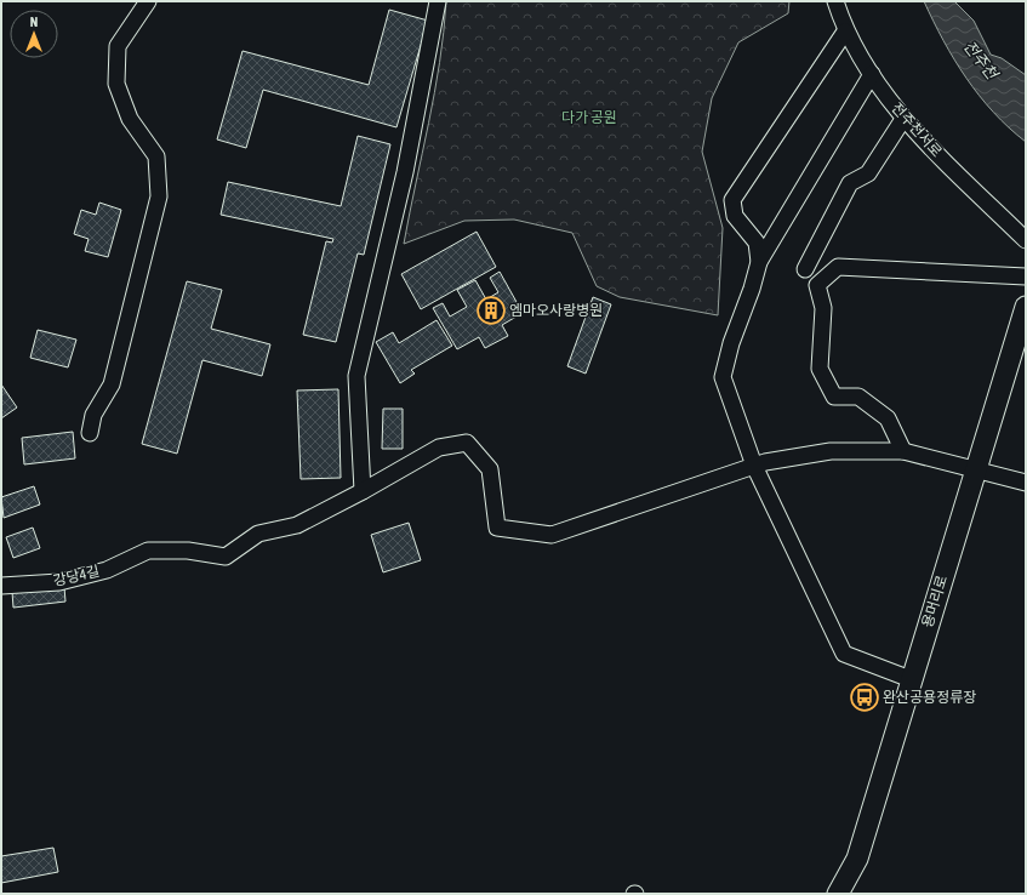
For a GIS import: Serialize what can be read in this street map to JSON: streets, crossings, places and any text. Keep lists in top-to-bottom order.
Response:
{
  "streets": {
    "street": ["전주천서로", "강당4길", "용머리로"]
  },
  "water": ["전주천"],
  "parks": ["다가 공원"],
  "places": {
    "building": ["엠마오사랑병원"],
    "bus stop": ["완산공용정류장"]
  },
  "north": "top"
}
